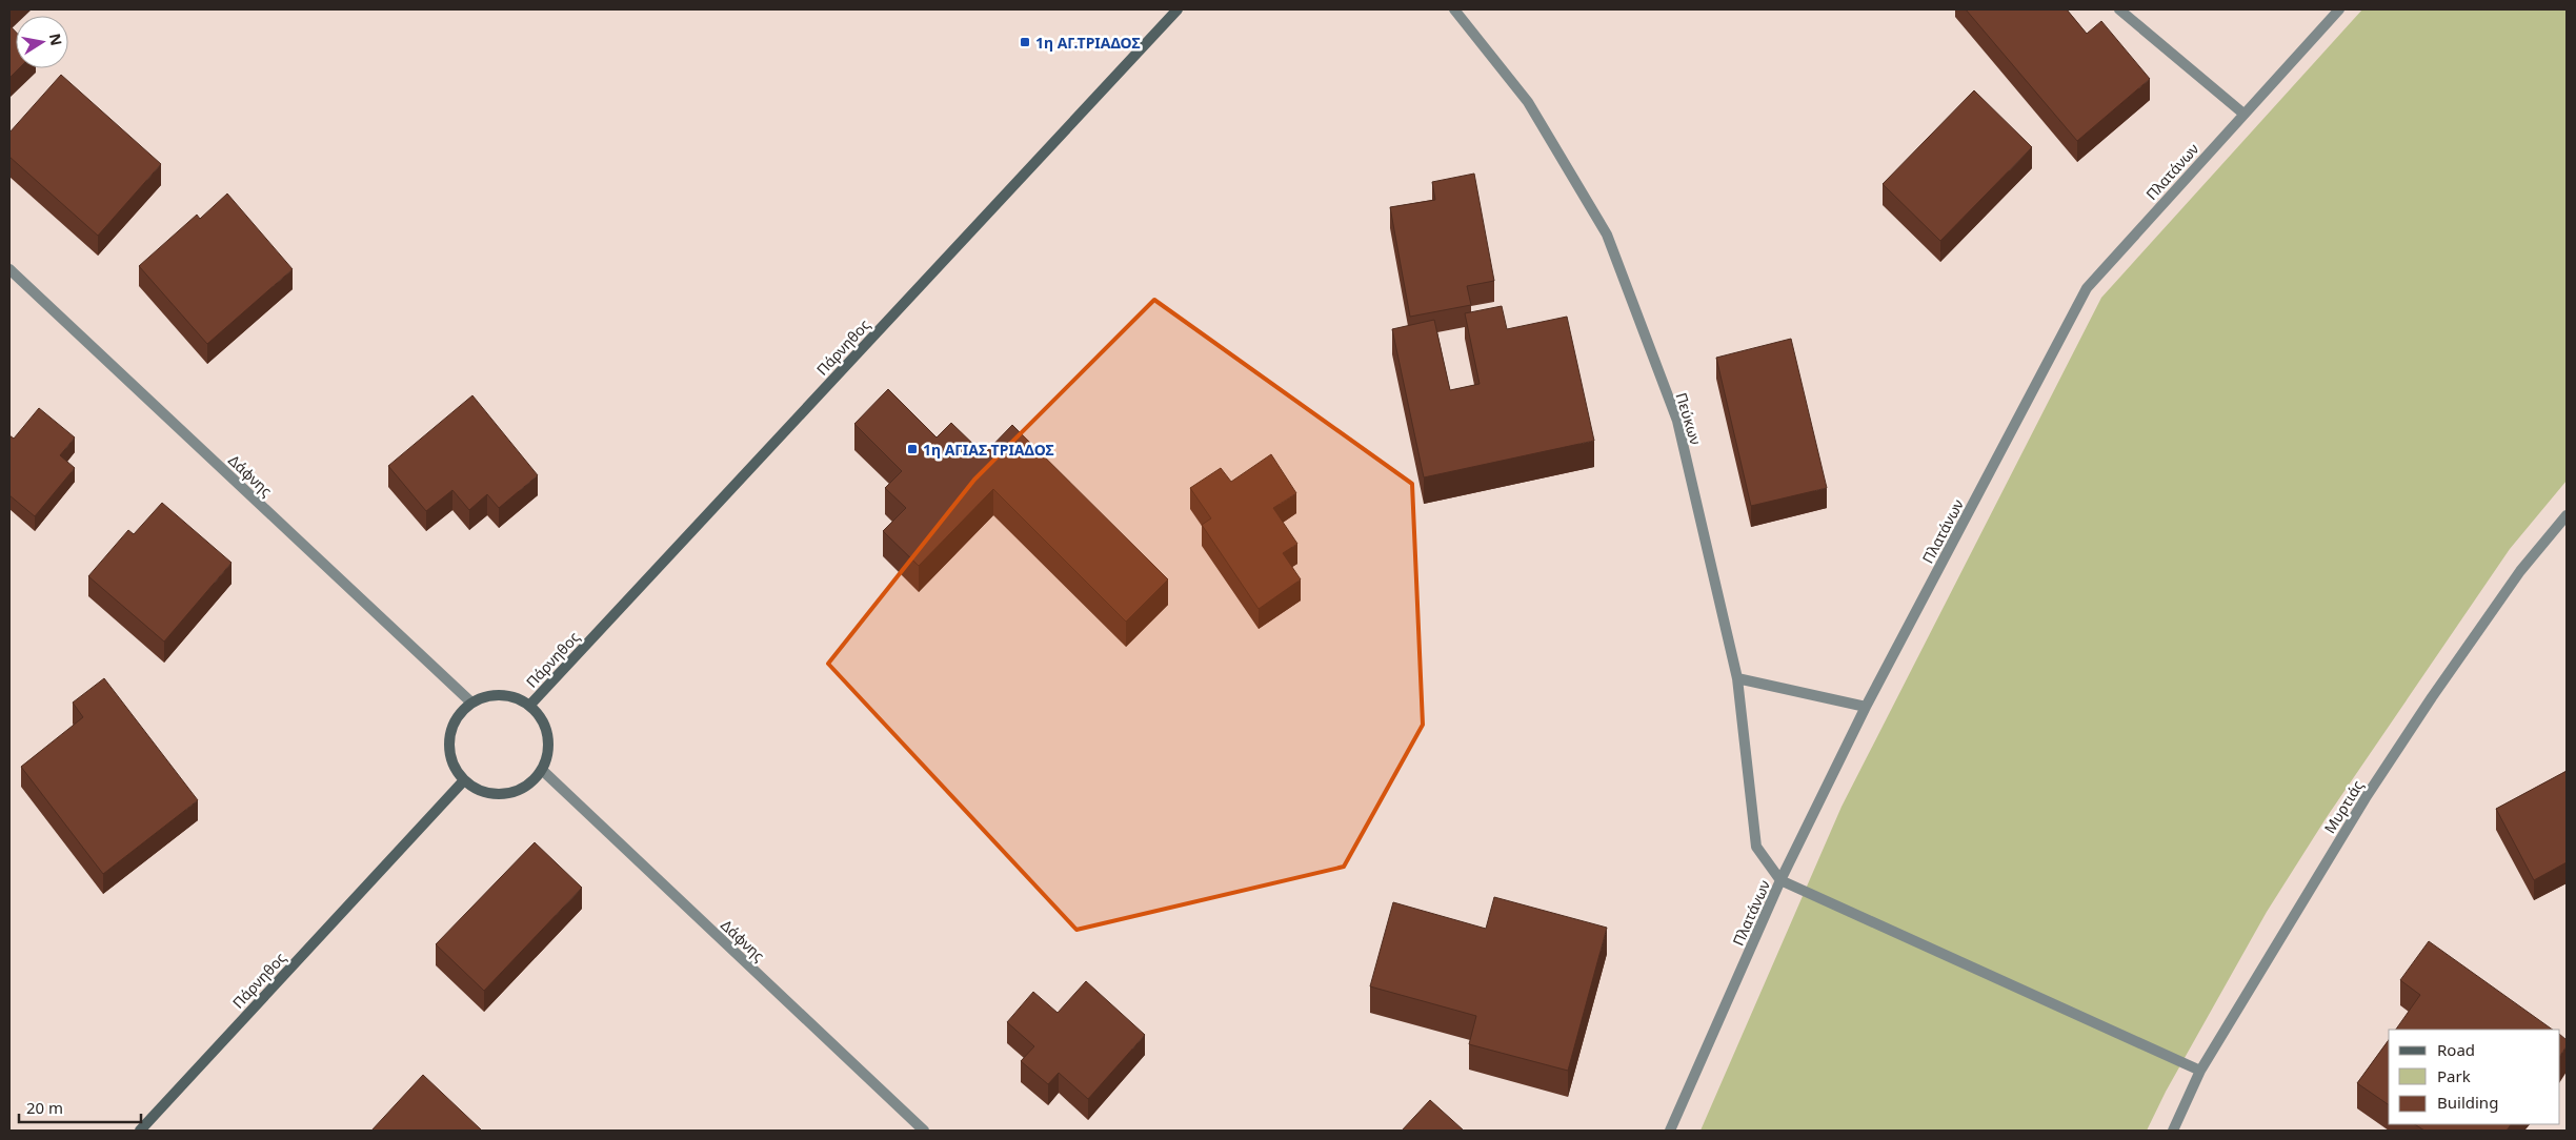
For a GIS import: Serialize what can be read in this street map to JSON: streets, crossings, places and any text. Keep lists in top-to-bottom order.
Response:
{
  "streets": {
    "street": [
      "Πλατάνων",
      "Πάρνηθος",
      "Πεύκων",
      "Δάφνης",
      "Μυρτιάς"
    ]
  },
  "crossings": [
    ["Πλατάνων", "Πεύκων"],
    ["Πάρνηθος", "Δάφνης"]
  ],
  "places": {
    "transit": ["1η ΑΓ.ΤΡΙΑΔΟΣ", "1η ΑΓΙΑΣ ΤΡΙΑΔΟΣ"]
  },
  "legend": ["Road", "Park", "Building"],
  "scale_bar": "20 m",
  "north": "right"
}
